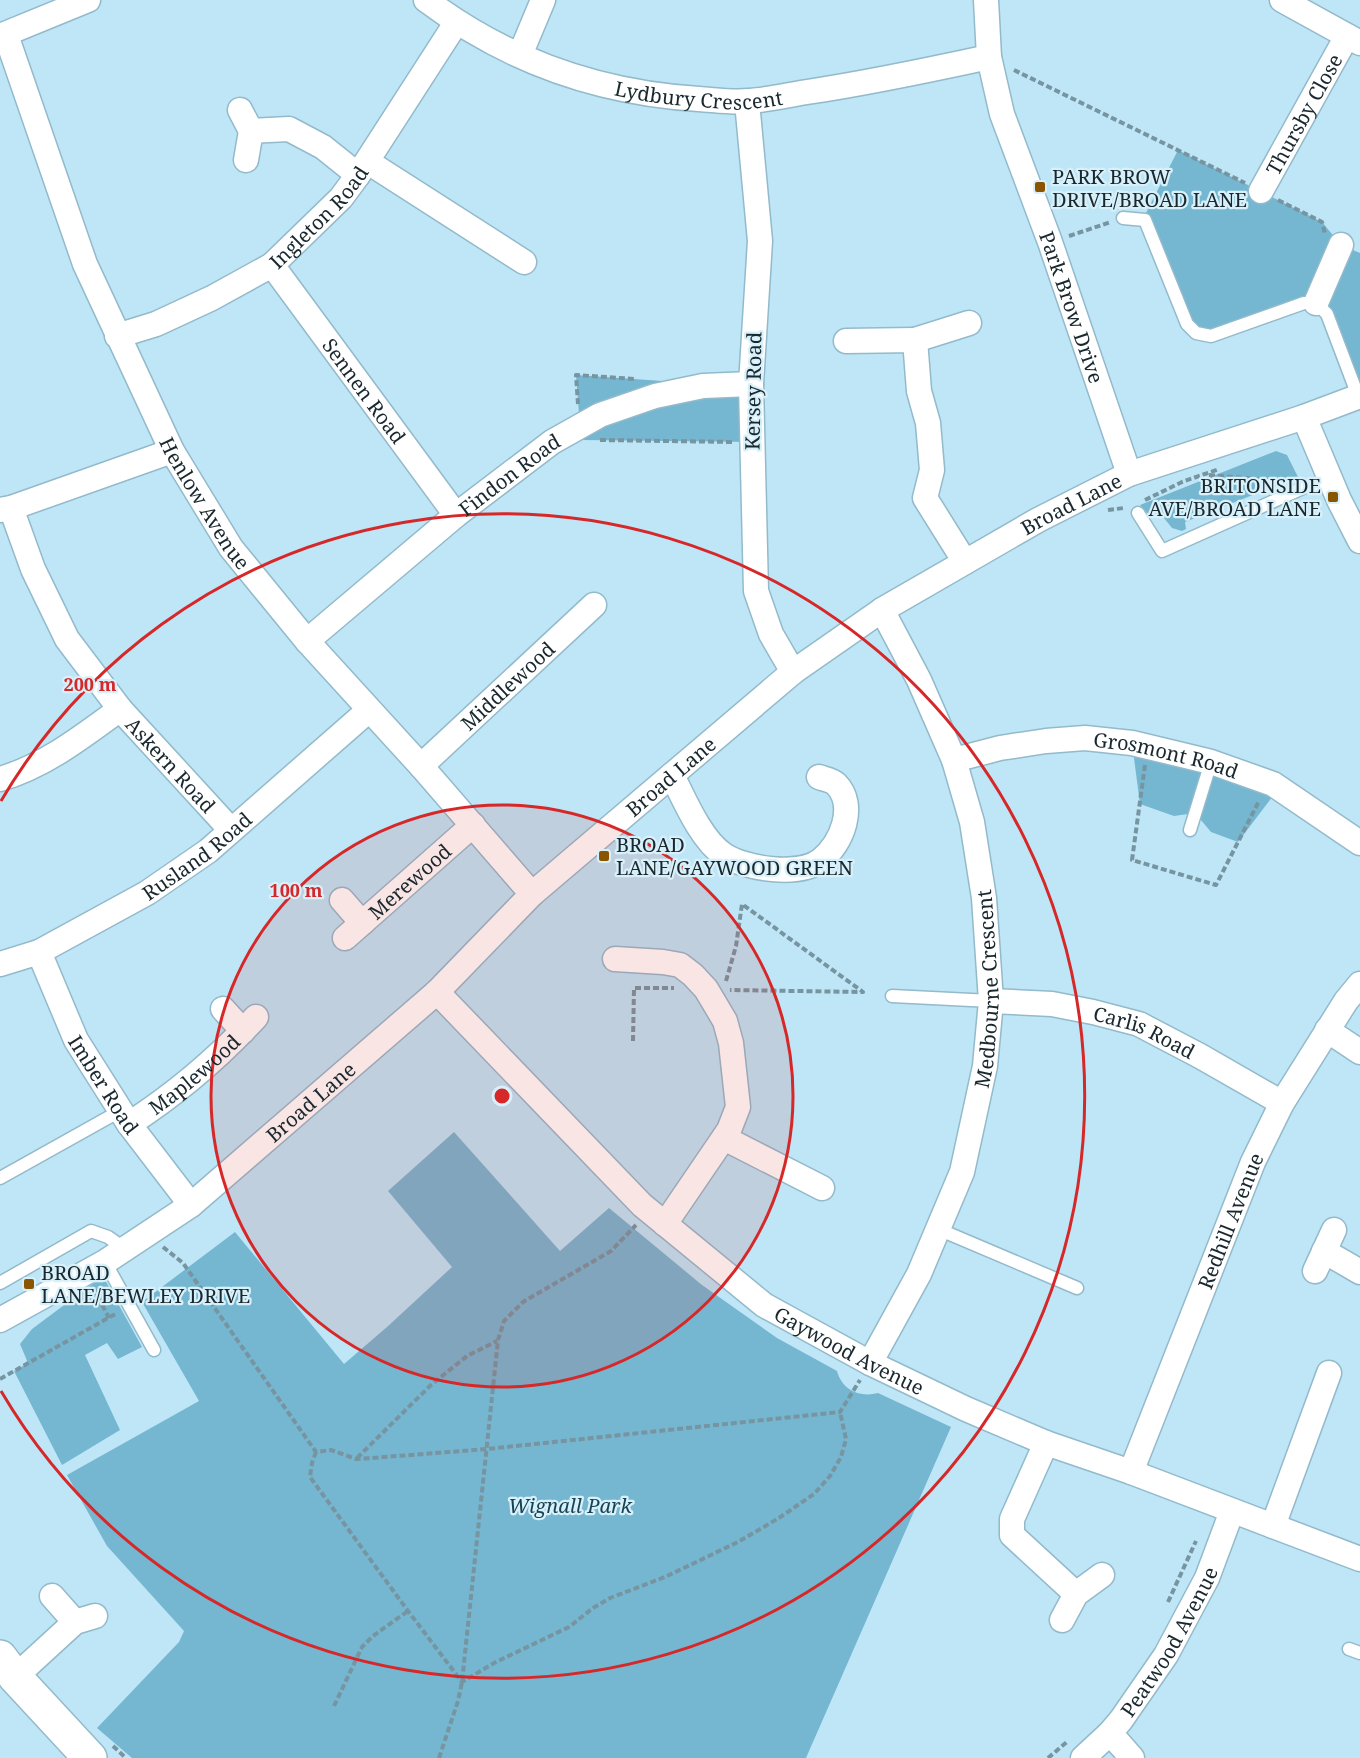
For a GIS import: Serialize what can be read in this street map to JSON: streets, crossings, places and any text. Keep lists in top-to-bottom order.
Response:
{
  "streets": {
    "street": [
      "Lydbury Crescent",
      "Thursby Close",
      "Ingleton Road",
      "Park Brow Drive",
      "Sennen Road",
      "Kersey Road",
      "Findon Road",
      "Henlow Avenue",
      "Broad Lane",
      "Middlewood",
      "Grosmont Road",
      "Askern Road",
      "Rusland Road",
      "Merewood",
      "Medbourne Crescent",
      "Carlis Road",
      "Maplewood",
      "Imber Road",
      "Redhill Avenue",
      "Gaywood Avenue",
      "Peatwood Avenue"
    ]
  },
  "crossings": [
    ["Lydbury Crescent", "Ingleton Road"],
    ["Lydbury Crescent", "Park Brow Drive"],
    ["Lydbury Crescent", "Kersey Road"],
    ["Ingleton Road", "Sennen Road"],
    ["Ingleton Road", "Henlow Avenue"],
    ["Park Brow Drive", "Broad Lane"],
    ["Sennen Road", "Findon Road"],
    ["Kersey Road", "Findon Road"],
    ["Kersey Road", "Broad Lane"],
    ["Findon Road", "Henlow Avenue"],
    ["Henlow Avenue", "Broad Lane"],
    ["Henlow Avenue", "Middlewood"],
    ["Henlow Avenue", "Rusland Road"],
    ["Henlow Avenue", "Merewood"],
    ["Broad Lane", "Medbourne Crescent"],
    ["Broad Lane", "Imber Road"],
    ["Broad Lane", "Gaywood Avenue"],
    ["Grosmont Road", "Medbourne Crescent"],
    ["Askern Road", "Rusland Road"],
    ["Rusland Road", "Imber Road"],
    ["Medbourne Crescent", "Carlis Road"],
    ["Medbourne Crescent", "Gaywood Avenue"],
    ["Carlis Road", "Redhill Avenue"],
    ["Maplewood", "Imber Road"],
    ["Redhill Avenue", "Gaywood Avenue"],
    ["Gaywood Avenue", "Peatwood Avenue"]
  ],
  "parks": ["Wignall Park"],
  "places": {
    "transit": [
      "PARK BROW DRIVE/BROAD LANE",
      "BRITONSIDE AVE/BROAD LANE",
      "BROAD LANE/GAYWOOD GREEN",
      "BROAD LANE/BEWLEY DRIVE"
    ]
  },
  "rings": ["200 m", "100 m"]
}
